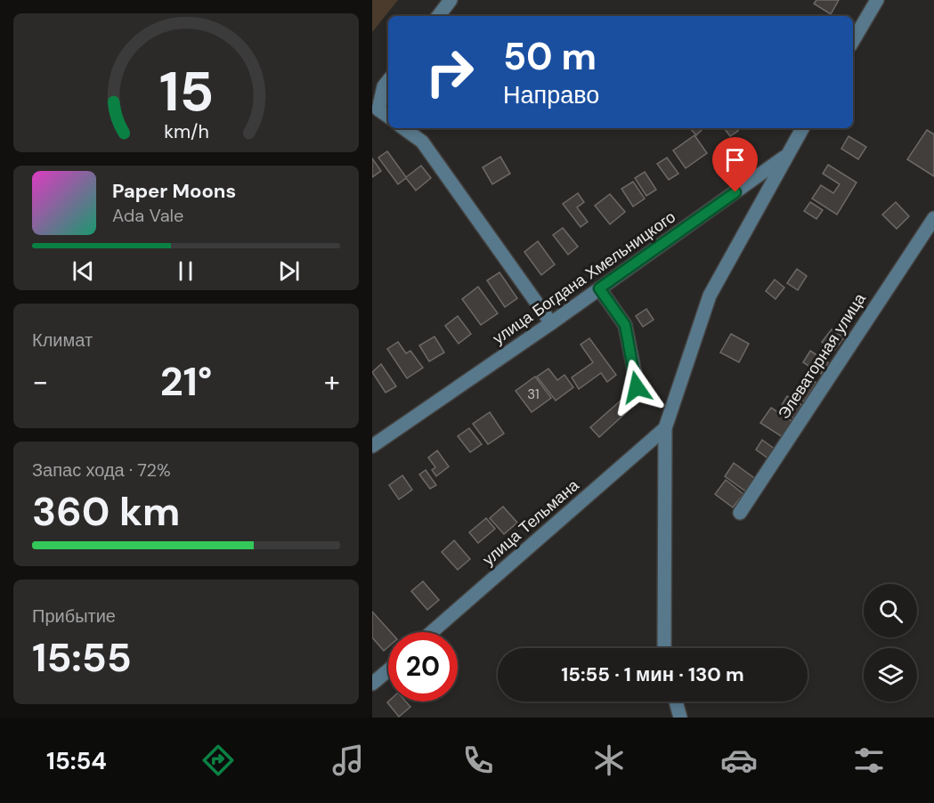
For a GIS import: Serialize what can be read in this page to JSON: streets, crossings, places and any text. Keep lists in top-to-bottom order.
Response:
{
  "streets": {
    "street": ["улица Богдана Хмельницкого", "Элеваторная улица", "улица Тельмана"]
  },
  "house_numbers": ["31"],
  "page": {
    "turn": ["50 m", "Направо"],
    "song": ["Paper Moons", "Ada Vale"],
    "tile": [
      "Климат",
      ["Запас хода · 72%", "360 km"],
      ["Прибытие", "15:55"]
    ],
    "heat": ["−", "21°", "+"],
    "limit": "20",
    "trip": "15:55 · 1 мин · 130 m",
    "tabs": "15:54",
    "gauge": ["15", "km/h"]
  }
}
